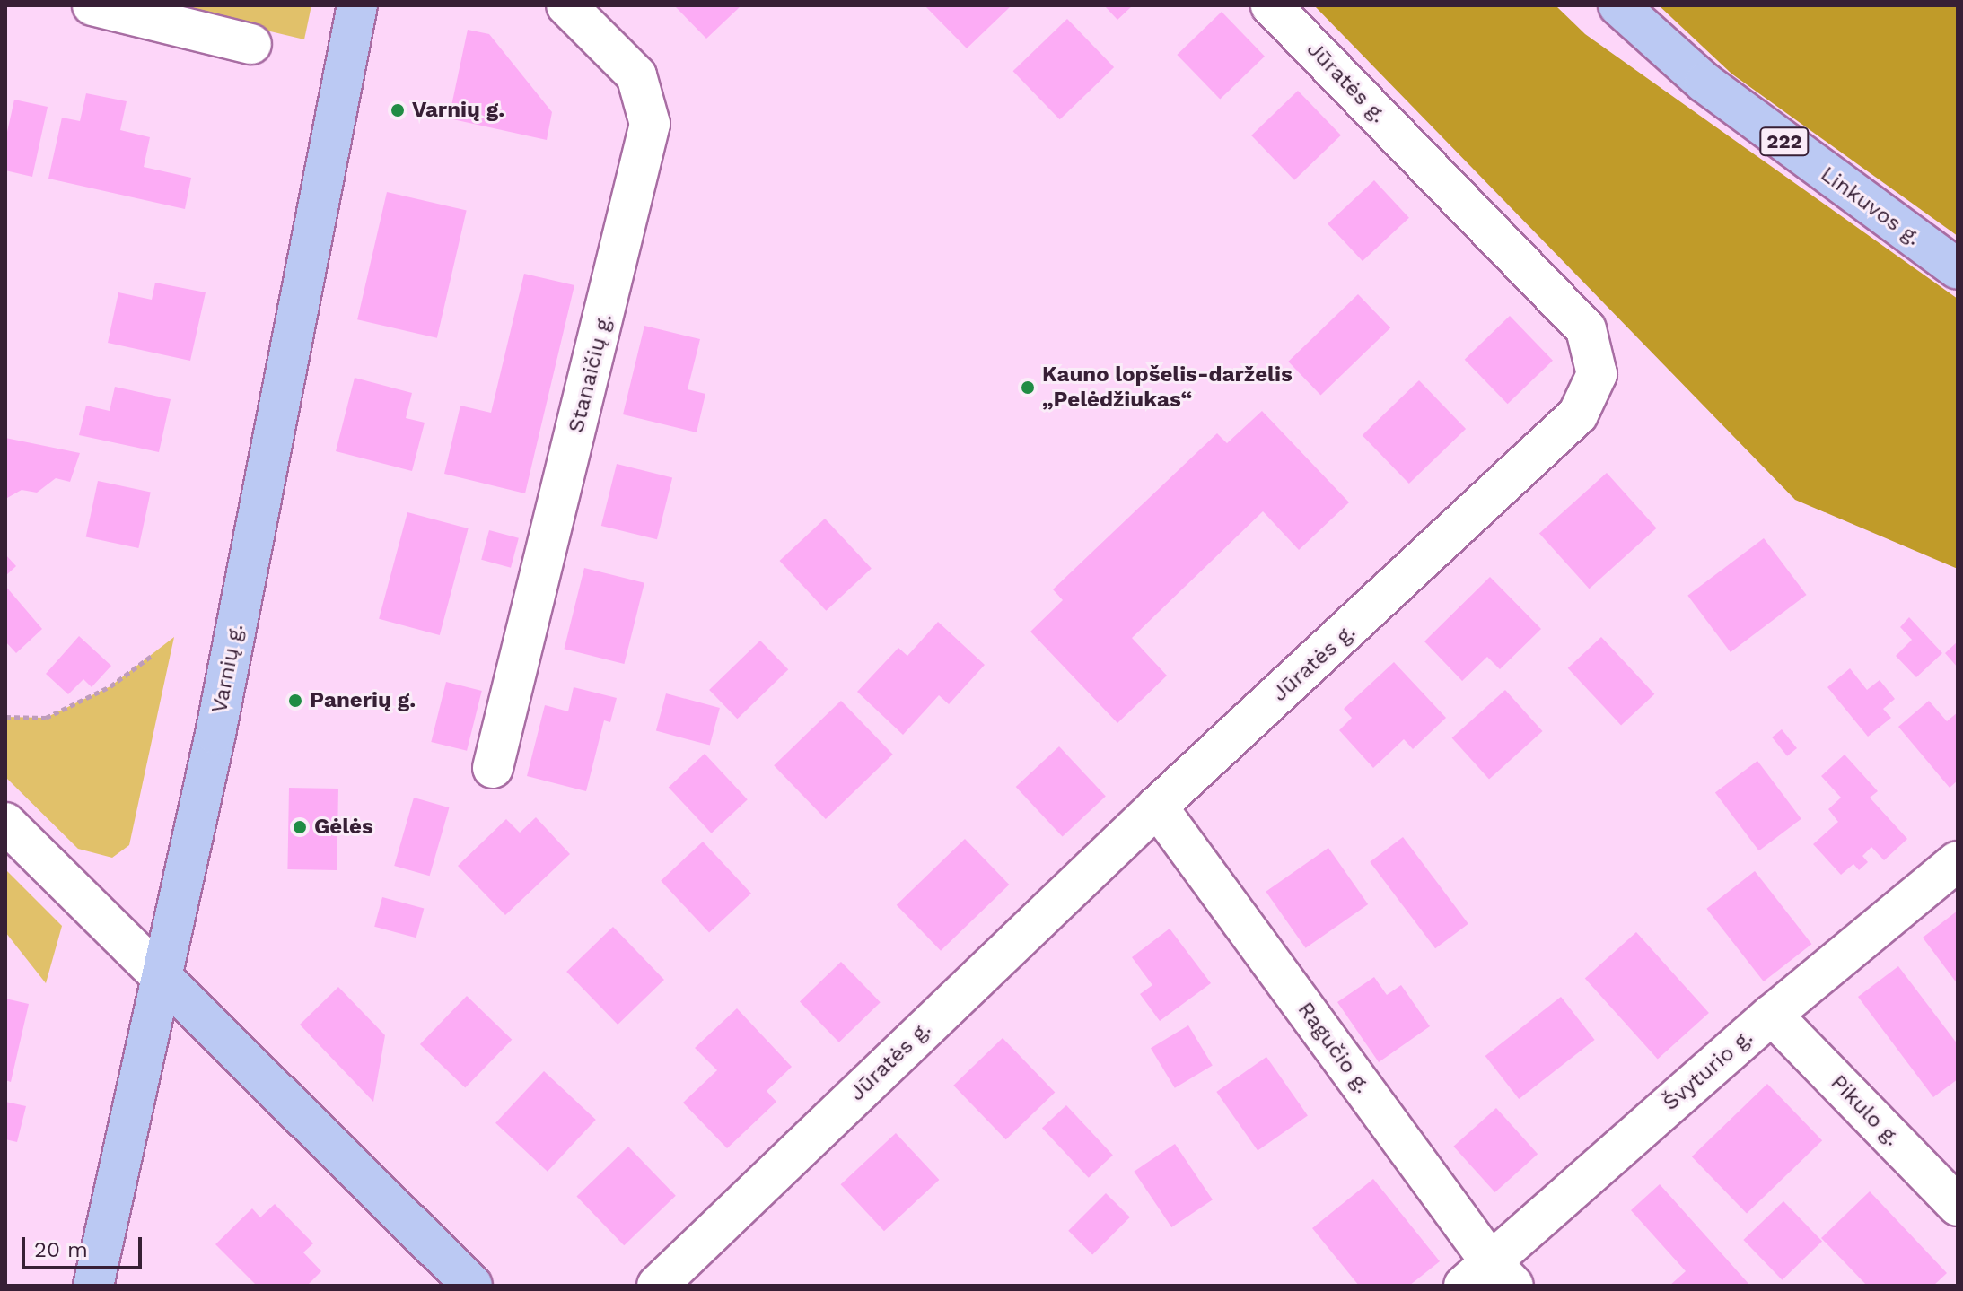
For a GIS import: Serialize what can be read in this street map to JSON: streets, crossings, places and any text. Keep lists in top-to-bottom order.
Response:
{
  "streets": {
    "main road": ["222", "Linkuvos g.", "Varnių g."],
    "street": [
      "Jūratės g.",
      "Stanaičių g.",
      "Ragučio g.",
      "Švyturio g.",
      "Pikulo g."
    ]
  },
  "crossings": [
    ["Jūratės g.", "Ragučio g."],
    ["Ragučio g.", "Švyturio g."],
    ["Švyturio g.", "Pikulo g."]
  ],
  "places": [
    "Varnių g.",
    "Kauno lopšelis-darželis „Pelėdžiukas“",
    "Panerių g.",
    "Gėlės"
  ],
  "scale_bar": "20 m"
}
